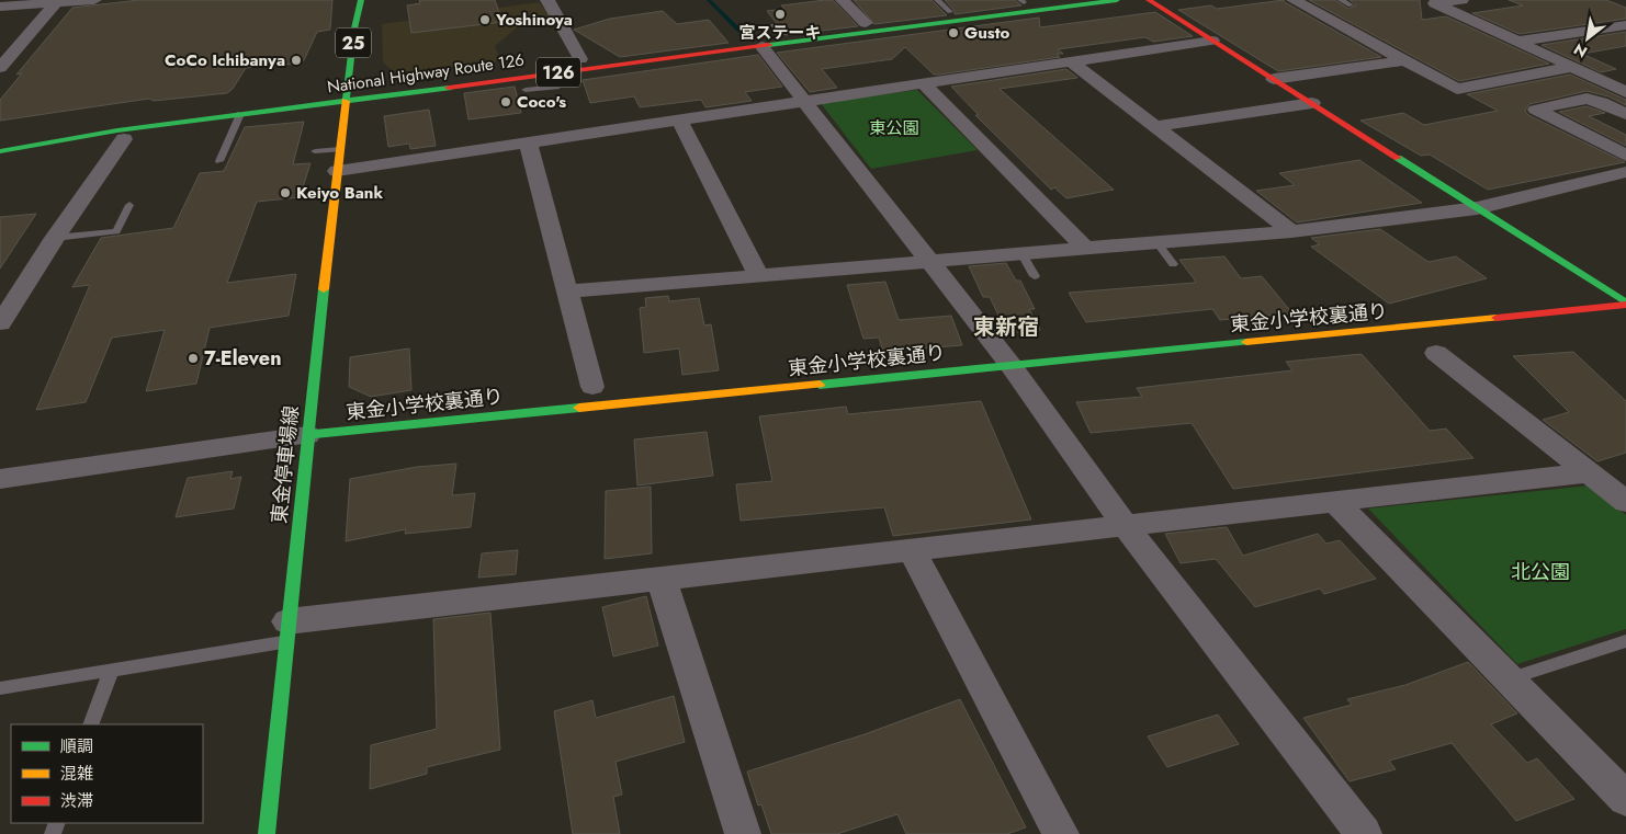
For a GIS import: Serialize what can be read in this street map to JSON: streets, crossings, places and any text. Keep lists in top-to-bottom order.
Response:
{
  "streets": {
    "main road": [
      "25",
      "126",
      "National Highway Route 126",
      "東金小学校裏通り",
      "東金停車場線"
    ]
  },
  "crossings": [
    ["25", "National Highway Route 126"],
    ["25", "東金停車場線"],
    ["National Highway Route 126", "東金停車場線"],
    ["東金小学校裏通り", "東金停車場線"]
  ],
  "districts": ["東新宿"],
  "parks": ["東公園", "北公園"],
  "places": [
    "宮ステーキ",
    "Yoshinoya",
    "Gusto",
    "CoCo Ichibanya",
    "Coco's",
    "Keiyo Bank",
    "7-Eleven"
  ],
  "legend": ["順調", "混雑", "渋滞"],
  "north": "bottom left"
}
